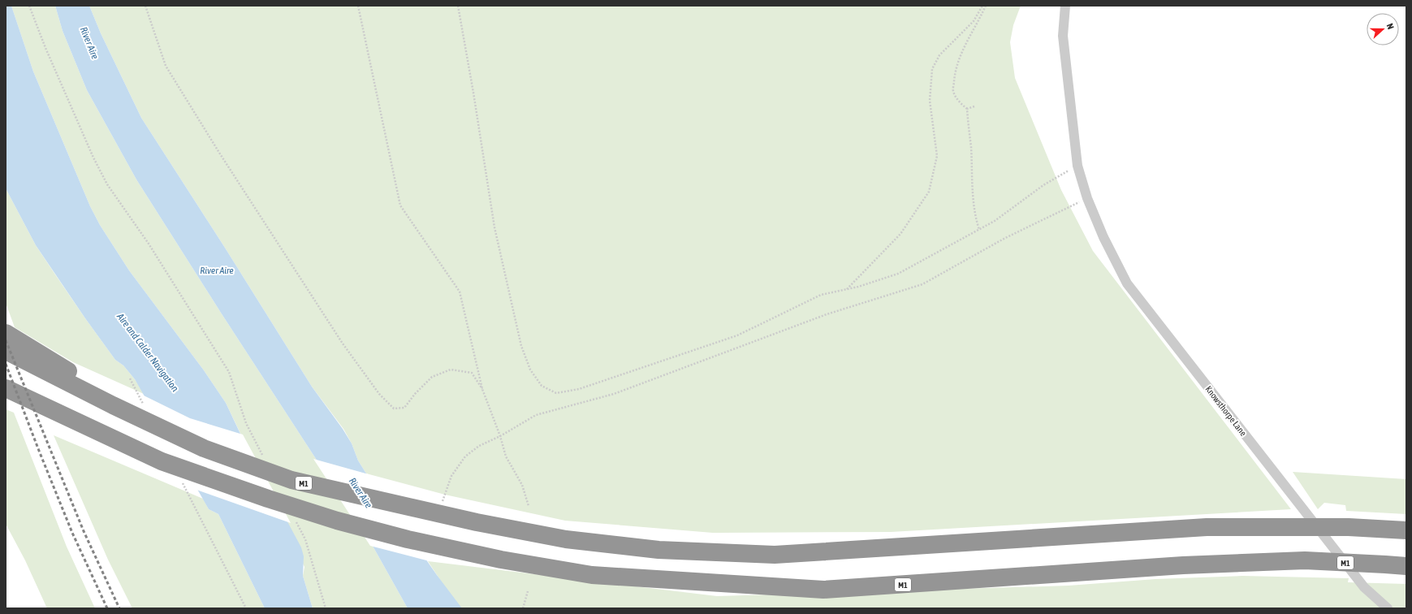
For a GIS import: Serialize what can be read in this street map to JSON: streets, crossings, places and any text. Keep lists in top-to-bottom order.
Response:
{
  "streets": {
    "highway": ["M1"],
    "street": ["Knowsthorpe Lane"]
  },
  "water": ["River Aire", "Aire and Calder Navigation"],
  "north": "right"
}
